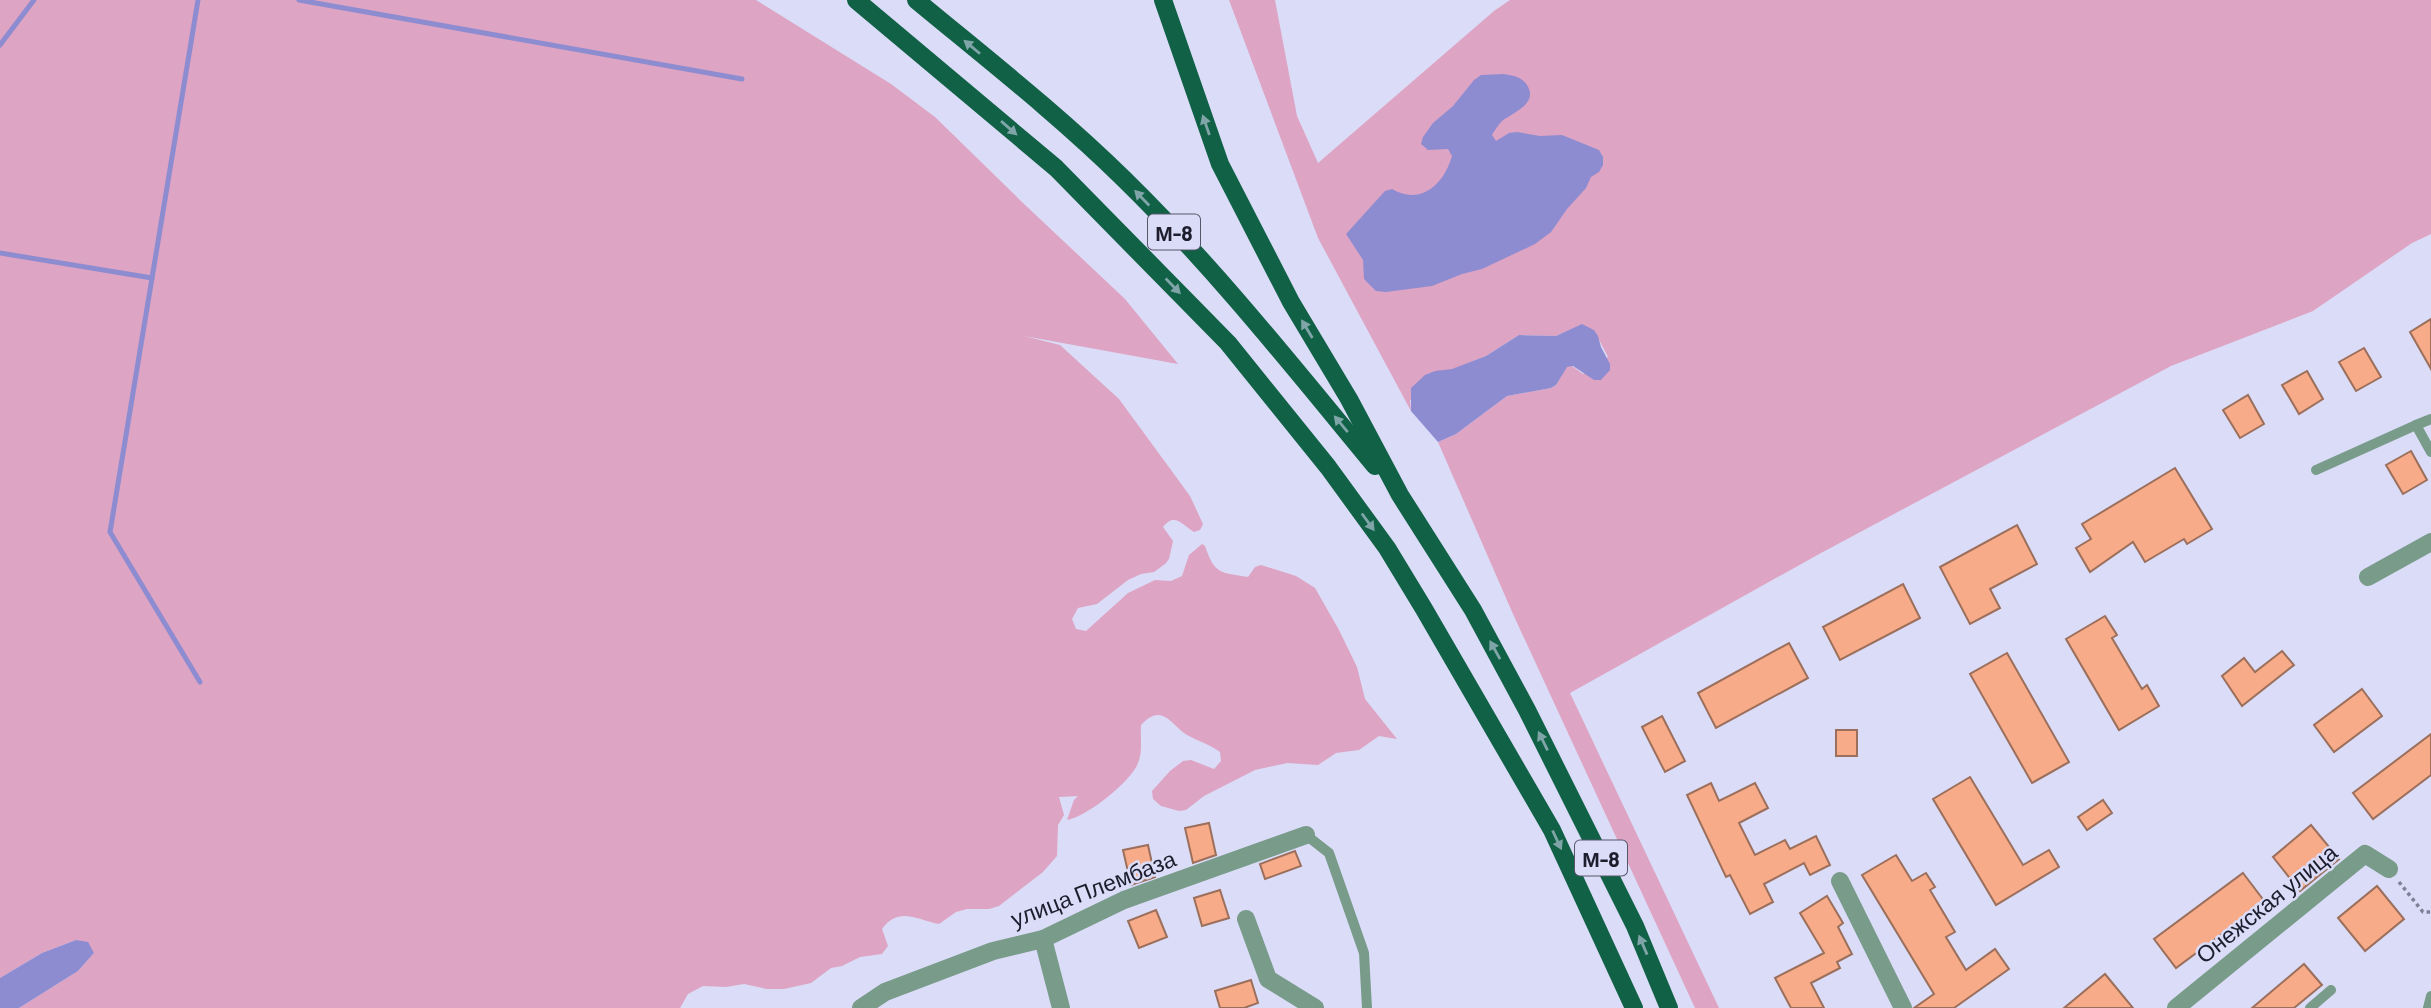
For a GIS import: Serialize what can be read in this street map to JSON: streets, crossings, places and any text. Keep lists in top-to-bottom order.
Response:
{
  "streets": {
    "main road": ["М-8"],
    "street": ["улица Плембаза", "Онежская улица"]
  }
}
